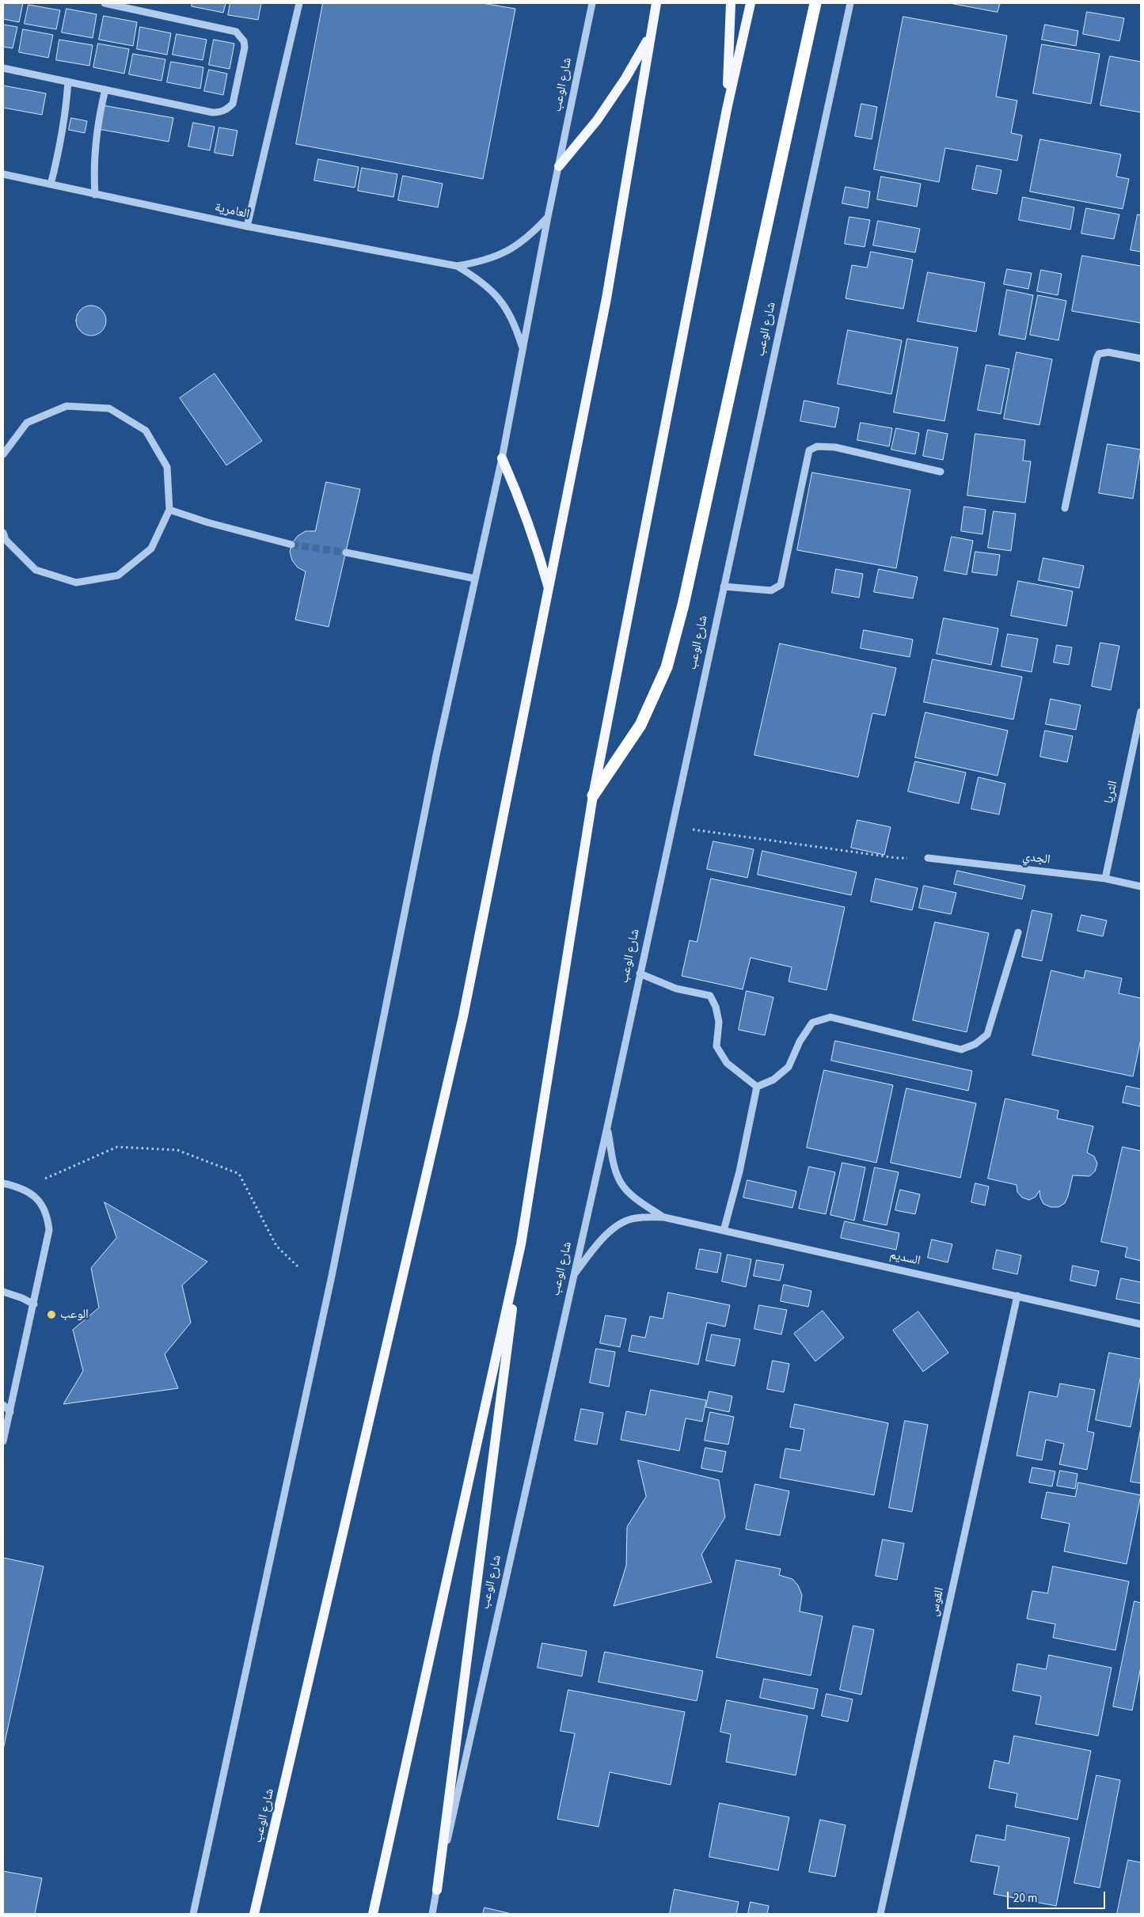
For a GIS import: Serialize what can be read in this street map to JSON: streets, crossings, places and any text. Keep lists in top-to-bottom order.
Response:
{
  "streets": {
    "main road": ["شارع الوعب"],
    "street": [
      "العامرية",
      "الثريا",
      "الجدي",
      "السديم",
      "القوس"
    ]
  },
  "crossings": [
    ["شارع الوعب", "العامرية"],
    ["شارع الوعب", "السديم"],
    ["الثريا", "الجدي"],
    ["السديم", "القوس"]
  ],
  "places": ["الوعب"],
  "scale_bar": "20 m"
}
